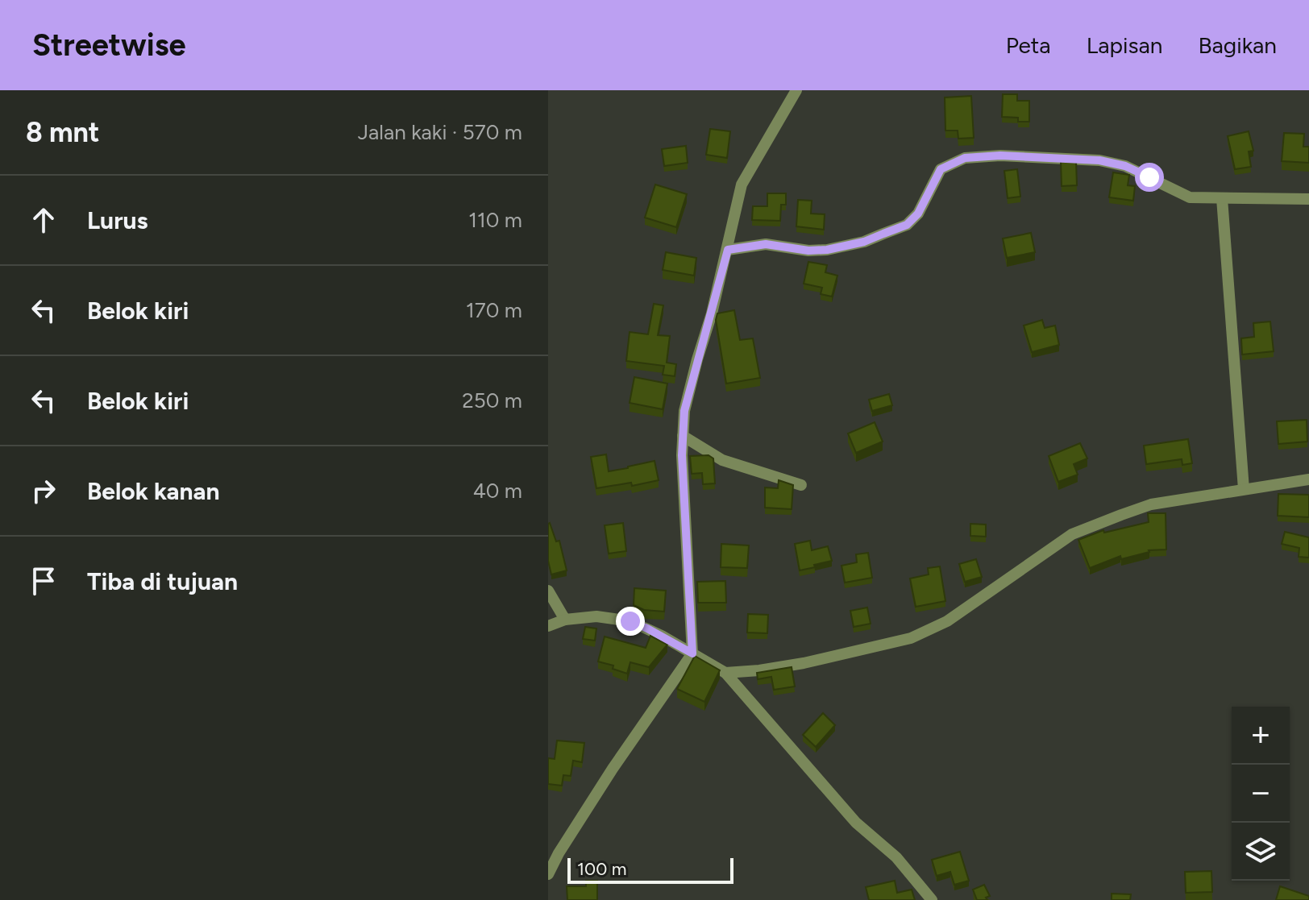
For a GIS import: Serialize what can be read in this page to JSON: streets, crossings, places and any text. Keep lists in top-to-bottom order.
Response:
{
  "scale_bar": "100 m",
  "page": {
    "header": "Streetwise",
    "nav": ["Peta", "Lapisan", "Bagikan"],
    "heading": ["8 mnt", "Jalan kaki · 570 m"],
    "list": [
      ["Lurus", "110 m"],
      ["Belok kiri", "170 m"],
      ["Belok kiri", "250 m"],
      ["Belok kanan", "40 m"],
      "Tiba di tujuan"
    ],
    "map_buttons": ["+", "−"],
    "scale": "100 m"
  }
}
